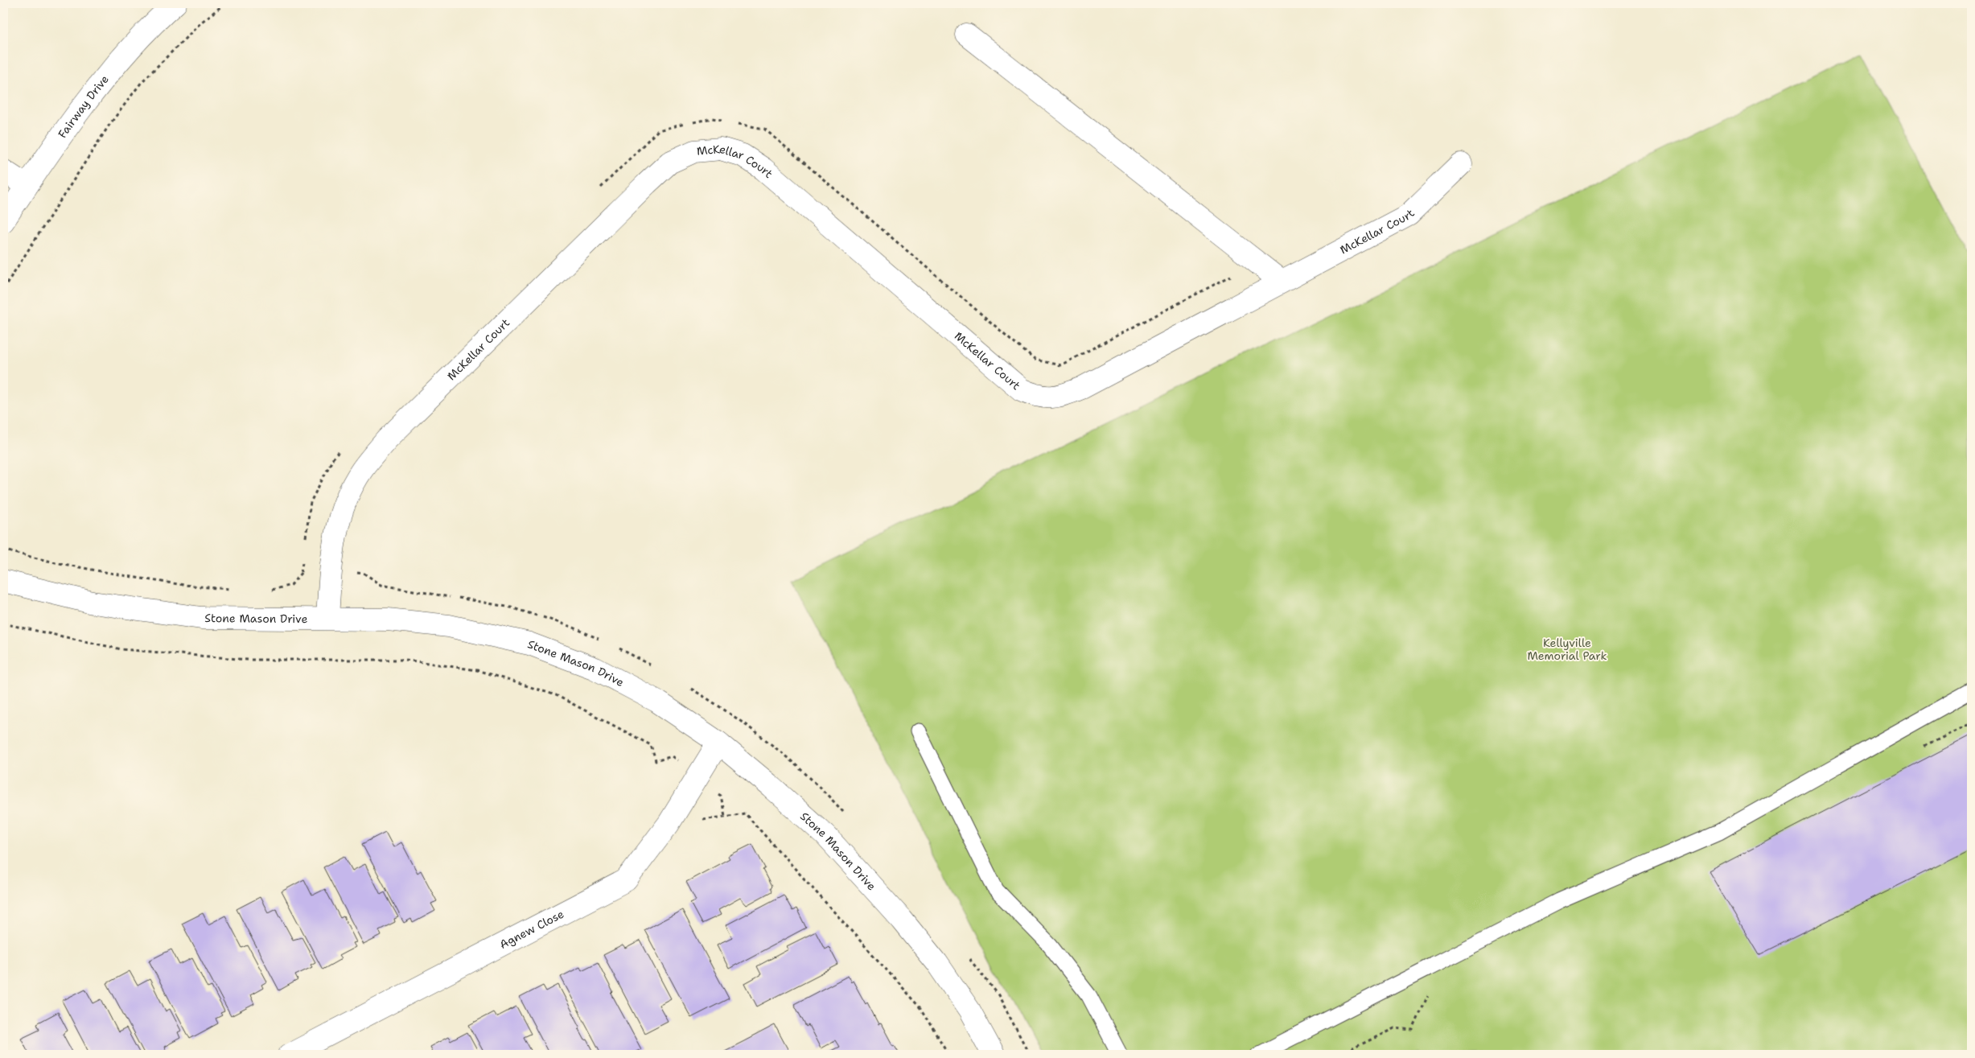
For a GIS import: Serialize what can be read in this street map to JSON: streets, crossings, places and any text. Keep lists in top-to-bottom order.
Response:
{
  "streets": {
    "street": [
      "Fairway Drive",
      "McKellar Court",
      "Stone Mason Drive",
      "Agnew Close"
    ]
  },
  "crossings": [
    ["McKellar Court", "Stone Mason Drive"],
    ["Stone Mason Drive", "Agnew Close"]
  ],
  "parks": ["Kellyville Memorial Park"]
}
